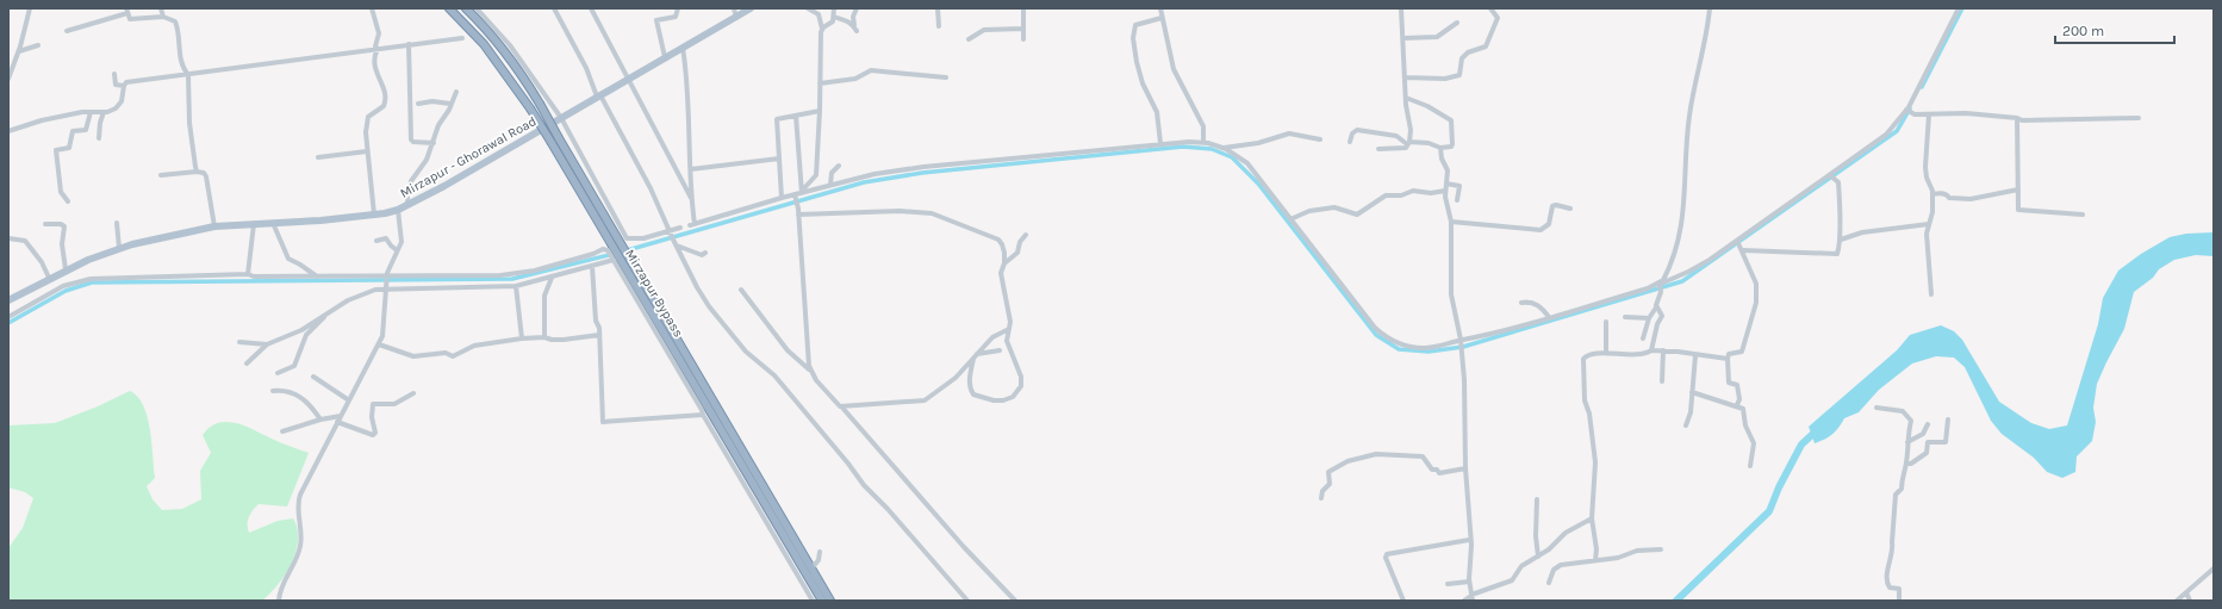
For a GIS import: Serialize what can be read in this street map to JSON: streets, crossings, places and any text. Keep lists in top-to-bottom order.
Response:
{
  "streets": {
    "highway": ["Mirzapur Bypass"],
    "main road": ["Mirzapur - Ghorawal Road"]
  },
  "scale_bar": "200 m"
}
